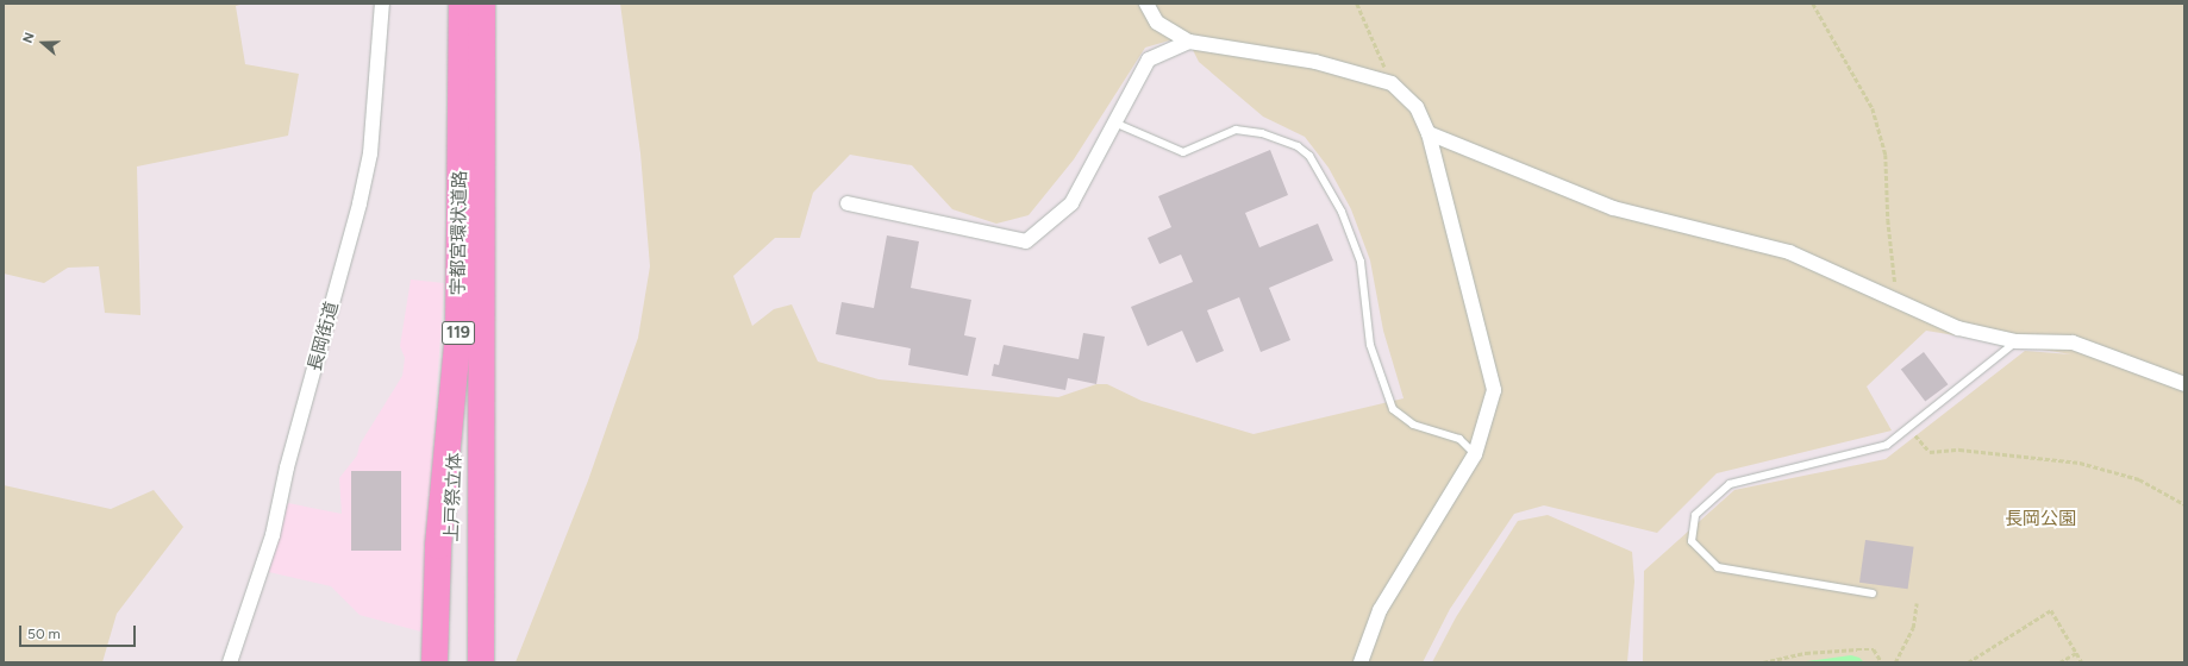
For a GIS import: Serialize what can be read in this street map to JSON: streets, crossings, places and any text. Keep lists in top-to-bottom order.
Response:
{
  "streets": {
    "highway": ["宇都宮環状道路", "119", "上戸祭立体"],
    "street": ["長岡街道"]
  },
  "crossings": [
    ["宇都宮環状道路", "上戸祭立体"]
  ],
  "parks": ["長岡公園"],
  "scale_bar": "50 m",
  "north": "left"
}
